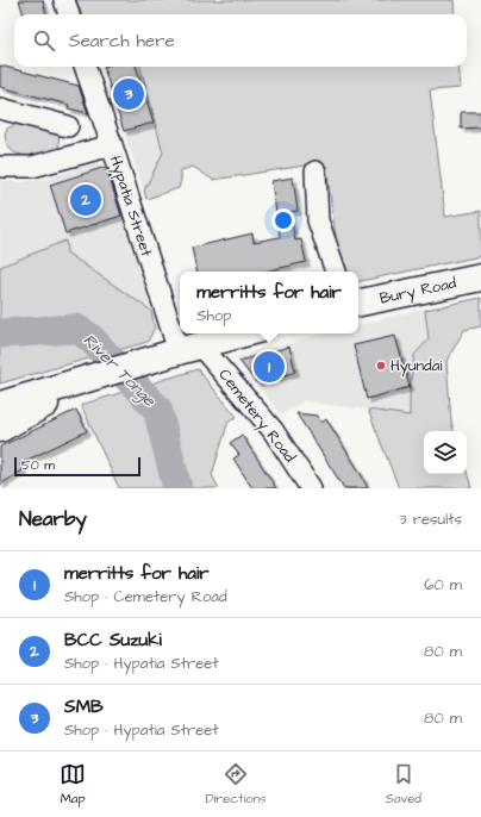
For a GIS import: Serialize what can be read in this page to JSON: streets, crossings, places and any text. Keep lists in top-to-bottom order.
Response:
{
  "streets": {
    "main road": ["Bury Road"],
    "street": ["Hypatia Street", "Cemetery Road"]
  },
  "crossings": [
    ["Hypatia Street", "Cemetery Road"]
  ],
  "water": ["River Tonge"],
  "places": ["Hyundai"],
  "scale_bar": "50 m",
  "page": {
    "search": "Search here",
    "pins": ["3", "2", "1"],
    "popup": ["merritts for hair", "Shop"],
    "scale": "50 m",
    "heading": ["Nearby", "3 results"],
    "list": [
      {
        "mark": "1",
        "name": "merritts for hair",
        "note": "Shop · Cemetery Road",
        "value": "60 m"
      },
      {
        "mark": "2",
        "name": "BCC Suzuki",
        "note": "Shop · Hypatia Street",
        "value": "80 m"
      },
      {
        "mark": "3",
        "name": "SMB",
        "note": "Shop · Hypatia Street",
        "value": "80 m"
      }
    ],
    "nav": ["Map", "Directions", "Saved"]
  }
}
